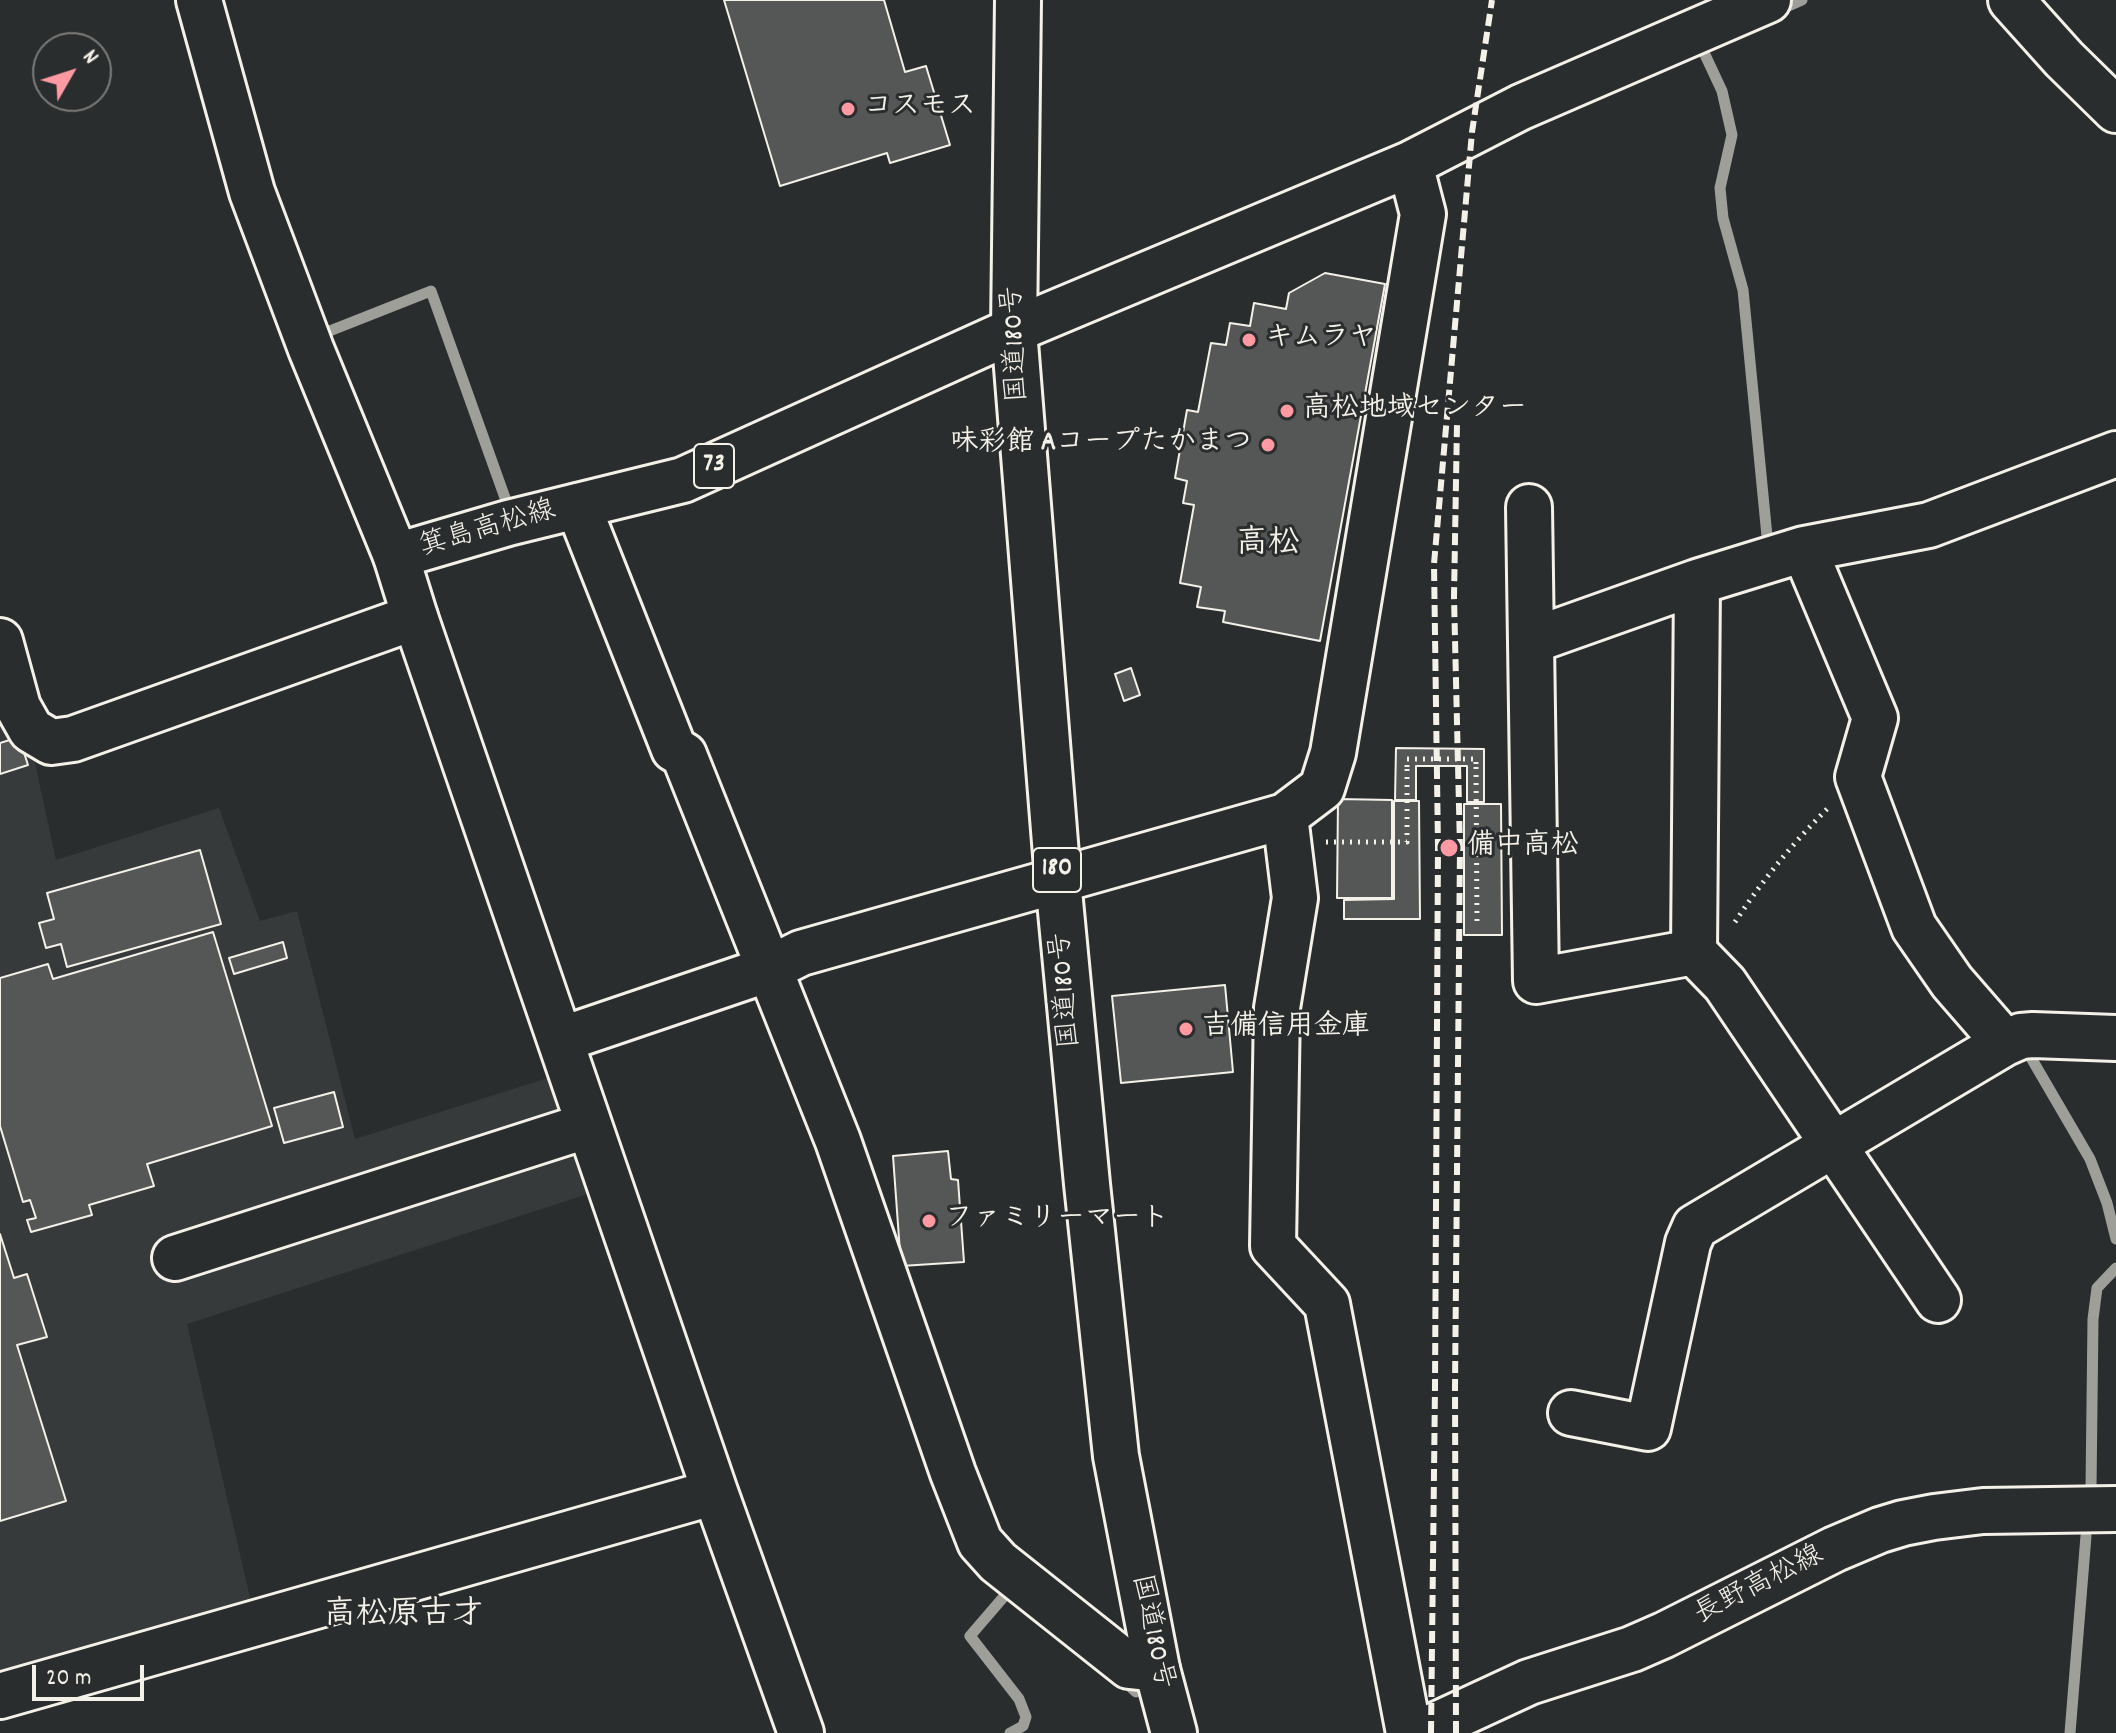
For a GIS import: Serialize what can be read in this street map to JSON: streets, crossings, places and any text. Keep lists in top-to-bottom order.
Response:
{
  "streets": {
    "main road": [
      "国道180号",
      "73",
      "箕島高松線",
      "180",
      "長野高松線"
    ]
  },
  "crossings": [
    ["国道180号", "箕島高松線"]
  ],
  "districts": ["高松", "高松原古才"],
  "places": [
    "コスモス",
    "キムラヤ",
    "高松地域センター",
    "味彩館 Aコープたかまつ",
    "備中高松",
    "吉備信用金庫",
    "ファミリーマート"
  ],
  "scale_bar": "20 m",
  "north": "top right"
}
